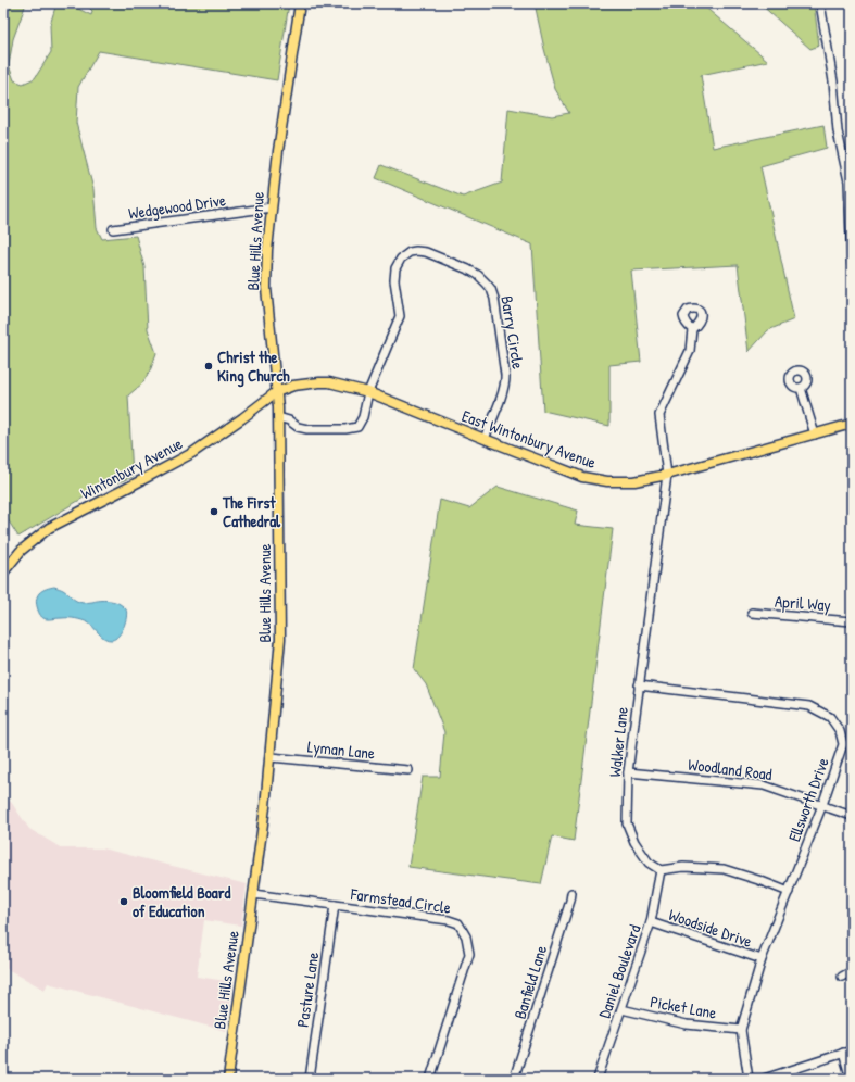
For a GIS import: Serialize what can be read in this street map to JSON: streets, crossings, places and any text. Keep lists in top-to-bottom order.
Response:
{
  "streets": {
    "main road": ["Blue Hills Avenue", "East Wintonbury Avenue", "Wintonbury Avenue"],
    "street": [
      "Wedgewood Drive",
      "Barry Circle",
      "April Way",
      "Walker Lane",
      "Lyman Lane",
      "Woodland Road",
      "Ellsworth Drive",
      "Farmstead Circle",
      "Woodside Drive",
      "Daniel Boulevard",
      "Banfield Lane",
      "Pasture Lane",
      "Picket Lane"
    ]
  },
  "crossings": [
    ["Wedgewood Drive", "Blue Hills Avenue"],
    ["Blue Hills Avenue", "East Wintonbury Avenue"],
    ["Blue Hills Avenue", "Wintonbury Avenue"],
    ["Blue Hills Avenue", "Lyman Lane"],
    ["Blue Hills Avenue", "Farmstead Circle"],
    ["Barry Circle", "East Wintonbury Avenue"],
    ["East Wintonbury Avenue", "Wintonbury Avenue"],
    ["East Wintonbury Avenue", "Walker Lane"],
    ["Walker Lane", "Woodland Road"],
    ["Walker Lane", "Ellsworth Drive"],
    ["Walker Lane", "Daniel Boulevard"],
    ["Woodland Road", "Ellsworth Drive"],
    ["Ellsworth Drive", "Woodside Drive"],
    ["Ellsworth Drive", "Picket Lane"],
    ["Farmstead Circle", "Pasture Lane"],
    ["Woodside Drive", "Daniel Boulevard"],
    ["Daniel Boulevard", "Picket Lane"]
  ],
  "places": ["Christ the King Church", "The First Cathedral", "Bloomfield Board of Education"]
}
